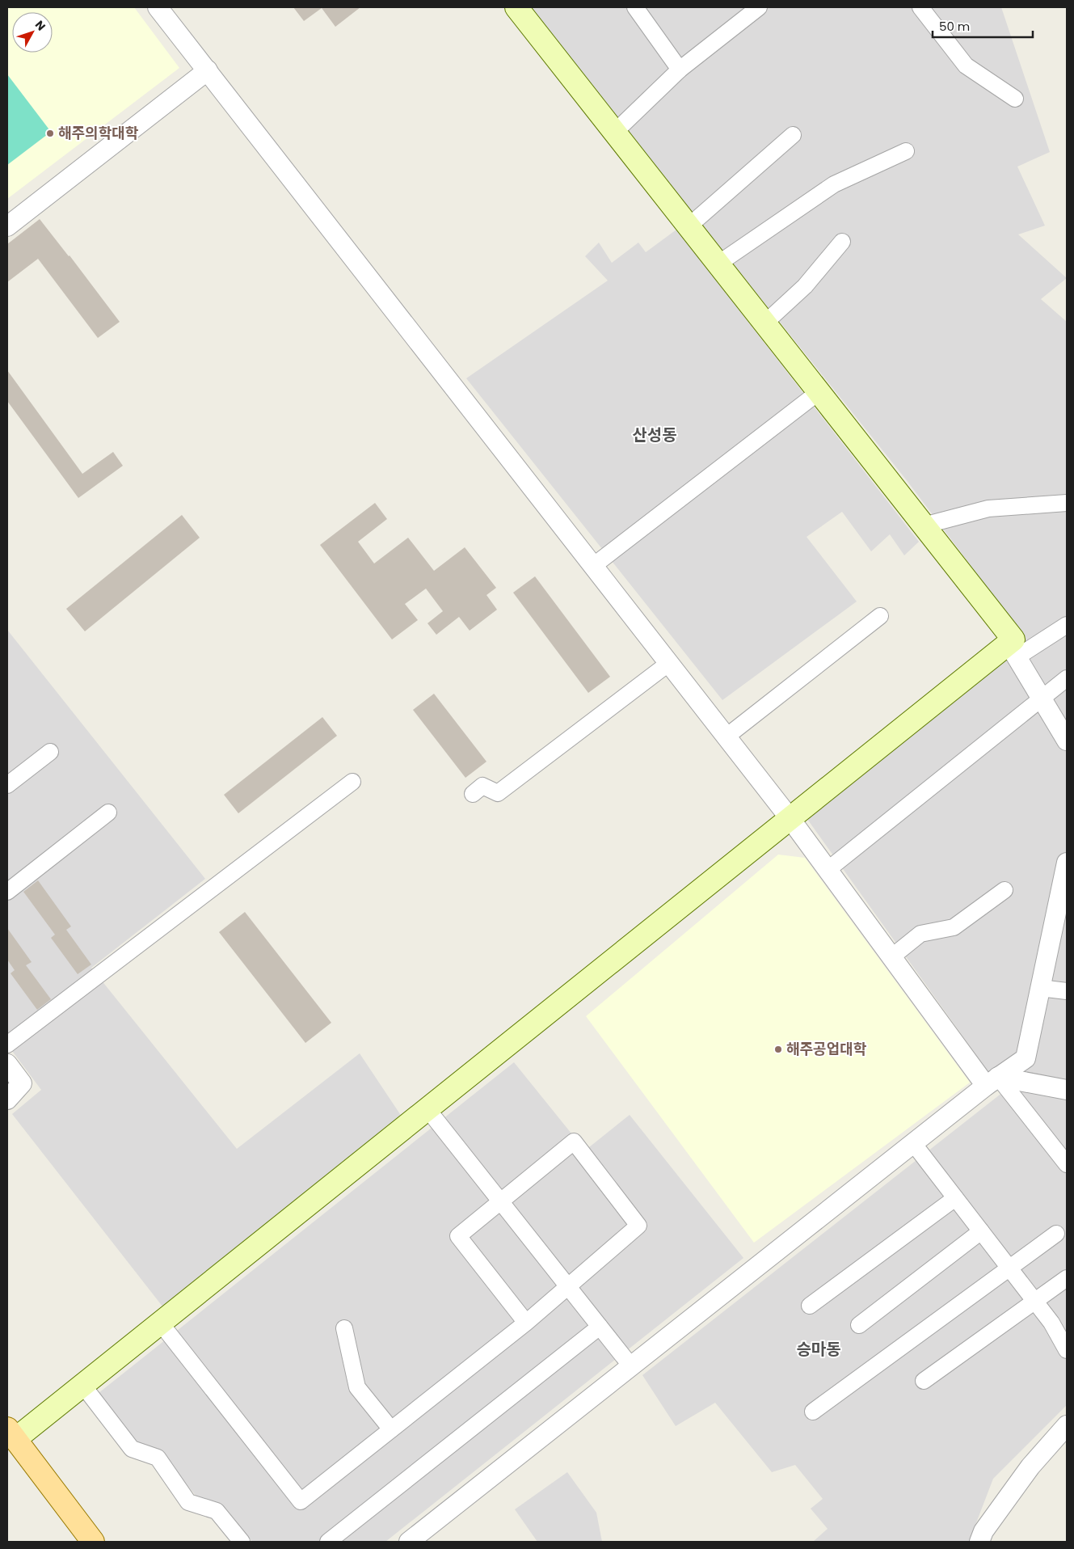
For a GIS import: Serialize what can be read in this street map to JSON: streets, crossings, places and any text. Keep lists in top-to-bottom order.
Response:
{
  "districts": ["산성동", "승마동"],
  "places": ["해주의학대학", "해주공업대학"],
  "scale_bar": "50 m",
  "north": "top right"
}
